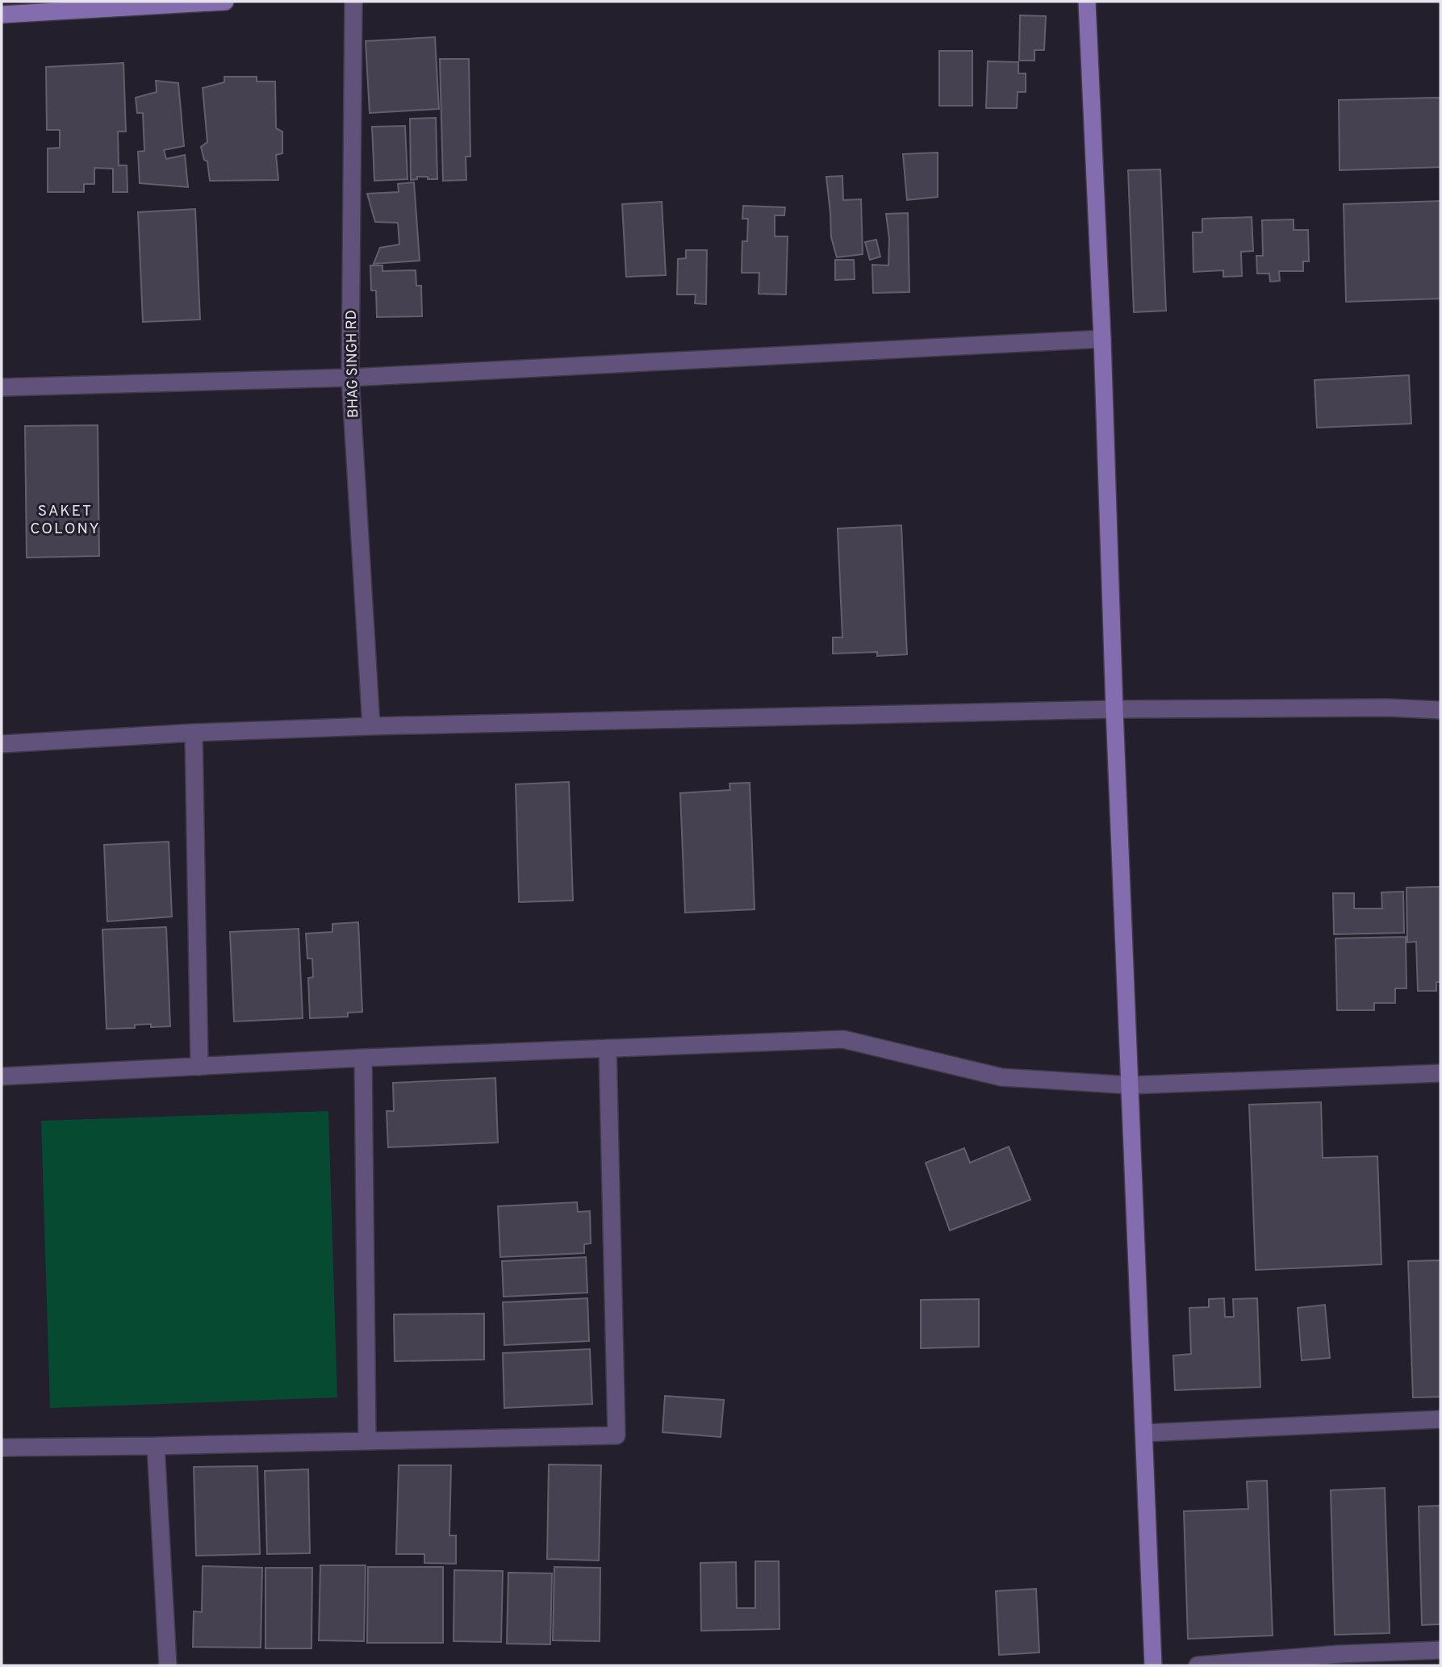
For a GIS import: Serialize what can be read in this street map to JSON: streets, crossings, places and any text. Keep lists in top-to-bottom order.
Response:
{
  "streets": {
    "street": ["BHAG SINGH RD"]
  },
  "districts": ["SAKET COLONY"]
}
